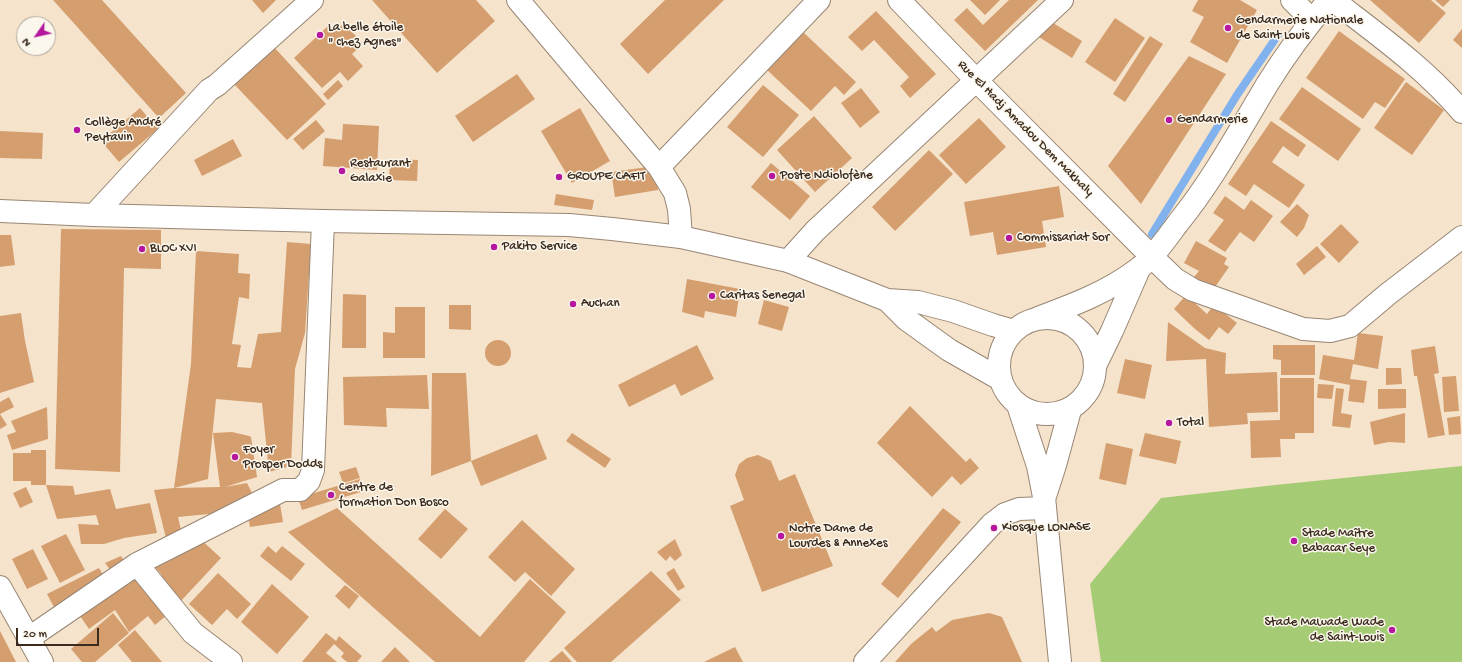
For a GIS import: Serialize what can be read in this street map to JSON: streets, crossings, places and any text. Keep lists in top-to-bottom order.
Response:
{
  "streets": {
    "street": ["Rue El Hadj Amadou Dem Makhaly"]
  },
  "places": [
    "Gendarmerie Nationale de Saint Louis",
    "La belle étoile \" chez Agnes\"",
    "Gendarmerie",
    "Collège André Peytavin",
    "Restaurant Galaxie",
    "Poste Ndiolofène",
    "GROUPE CAFIT",
    "Commissariat Sor",
    "Pakito Service",
    "BLOC XVI",
    "Caritas Senegal",
    "Auchan",
    "Total",
    "Foyer Prosper Dodds",
    "Centre de formation Don Bosco",
    "Kiosque LONASE",
    "Notre Dame de Lourdes & Annexes",
    "Stade Maître Babacar Seye",
    "Stade Mawade Wade de Saint-Louis"
  ],
  "scale_bar": "20 m",
  "north": "bottom left"
}
